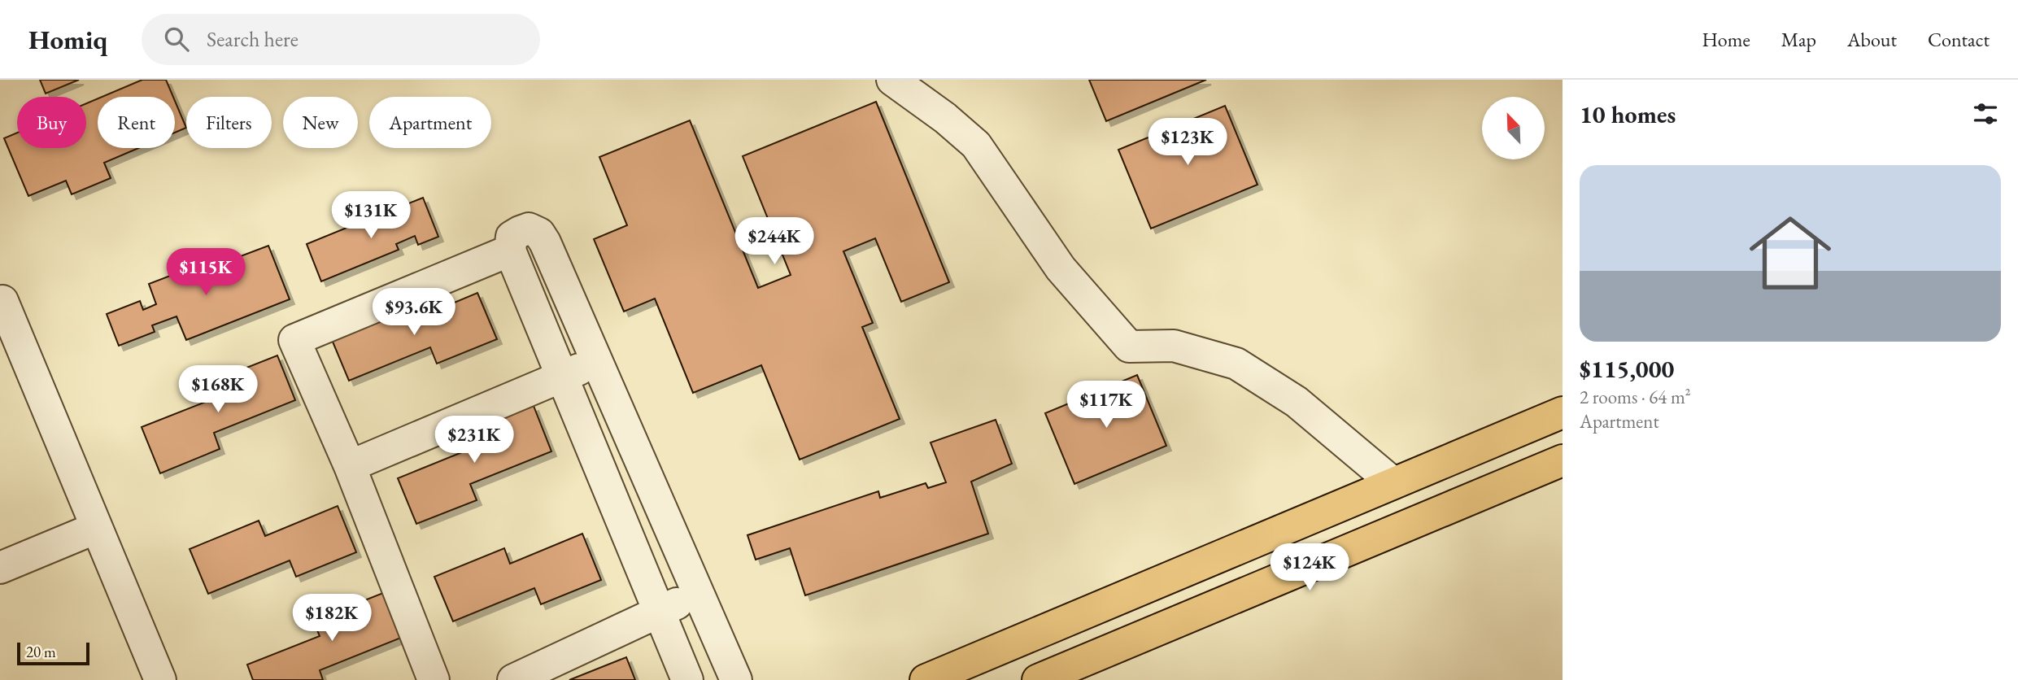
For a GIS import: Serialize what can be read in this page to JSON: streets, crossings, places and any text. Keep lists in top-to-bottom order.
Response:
{
  "scale_bar": "20 m",
  "north": "top left",
  "page": {
    "header": "Homiq",
    "search": "Search here",
    "nav": [
      "Home",
      "Map",
      "About",
      "Contact"
    ],
    "heading": "10 homes",
    "chip": [
      "Buy",
      "Rent",
      "Filters",
      "New",
      "Apartment"
    ],
    "price": [
      "$123K",
      "$131K",
      "$244K",
      "$115K",
      "$93.6K",
      "$168K",
      "$117K",
      "$231K",
      "$124K",
      "$182K"
    ],
    "list": [
      {
        "name": "$115,000",
        "note": "2 rooms · 64 m² · Apartment"
      }
    ],
    "scale": "20 m"
  }
}
